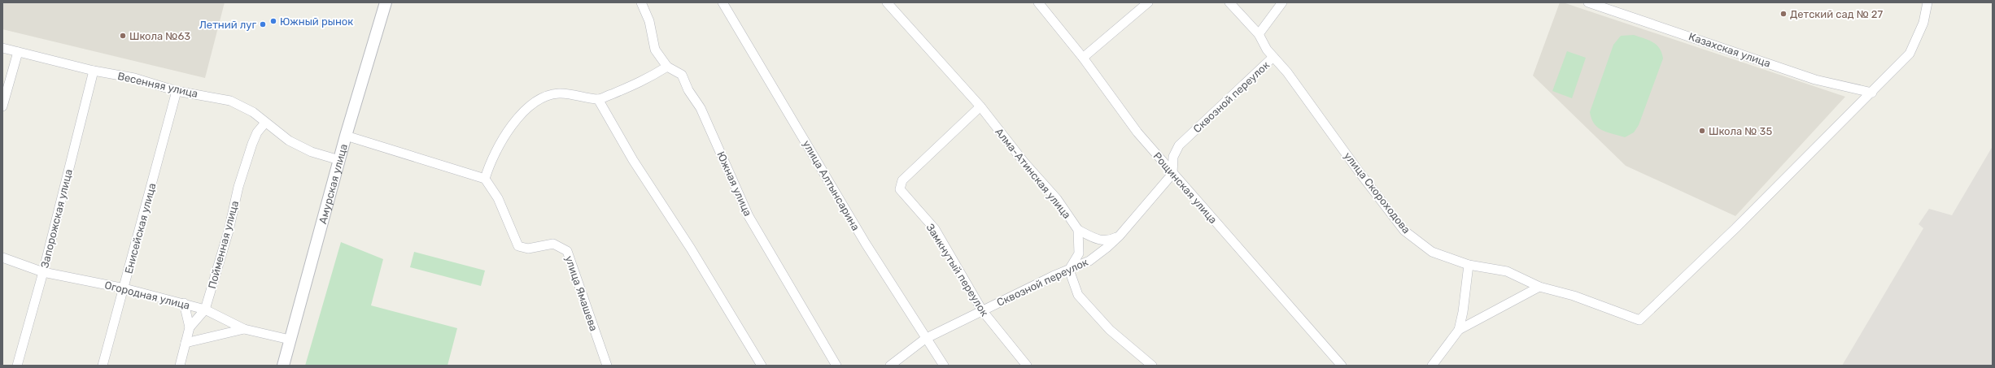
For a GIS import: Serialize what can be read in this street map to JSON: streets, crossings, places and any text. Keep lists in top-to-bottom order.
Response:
{
  "streets": {
    "street": [
      "Казахская улица",
      "Весенняя улица",
      "Сквозной переулок",
      "Алма-Атинская улица",
      "Амурская улица",
      "Южная улица",
      "улица Алтынсарина",
      "Рощинская улица",
      "улица Скороходова",
      "Запорожская улица",
      "Енисейская улица",
      "Пойменная улица",
      "Замкнутый переулок",
      "улица Ямашева",
      "Огородная улица"
    ]
  },
  "crossings": [
    ["Казахская улица", "улица Скороходова"],
    ["Весенняя улица", "Амурская улица"],
    ["Весенняя улица", "Запорожская улица"],
    ["Весенняя улица", "Енисейская улица"],
    ["Весенняя улица", "Пойменная улица"],
    ["Сквозной переулок", "Алма-Атинская улица"],
    ["Сквозной переулок", "улица Алтынсарина"],
    ["Сквозной переулок", "Рощинская улица"],
    ["Сквозной переулок", "улица Скороходова"],
    ["Сквозной переулок", "Замкнутый переулок"],
    ["Алма-Атинская улица", "Замкнутый переулок"],
    ["Амурская улица", "Огородная улица"],
    ["Запорожская улица", "Огородная улица"],
    ["Енисейская улица", "Огородная улица"],
    ["Пойменная улица", "Огородная улица"]
  ],
  "places": [
    "Детский сад № 27",
    "Южный рынок",
    "Летний луг",
    "Школа №63",
    "Школа № 35"
  ]
}
